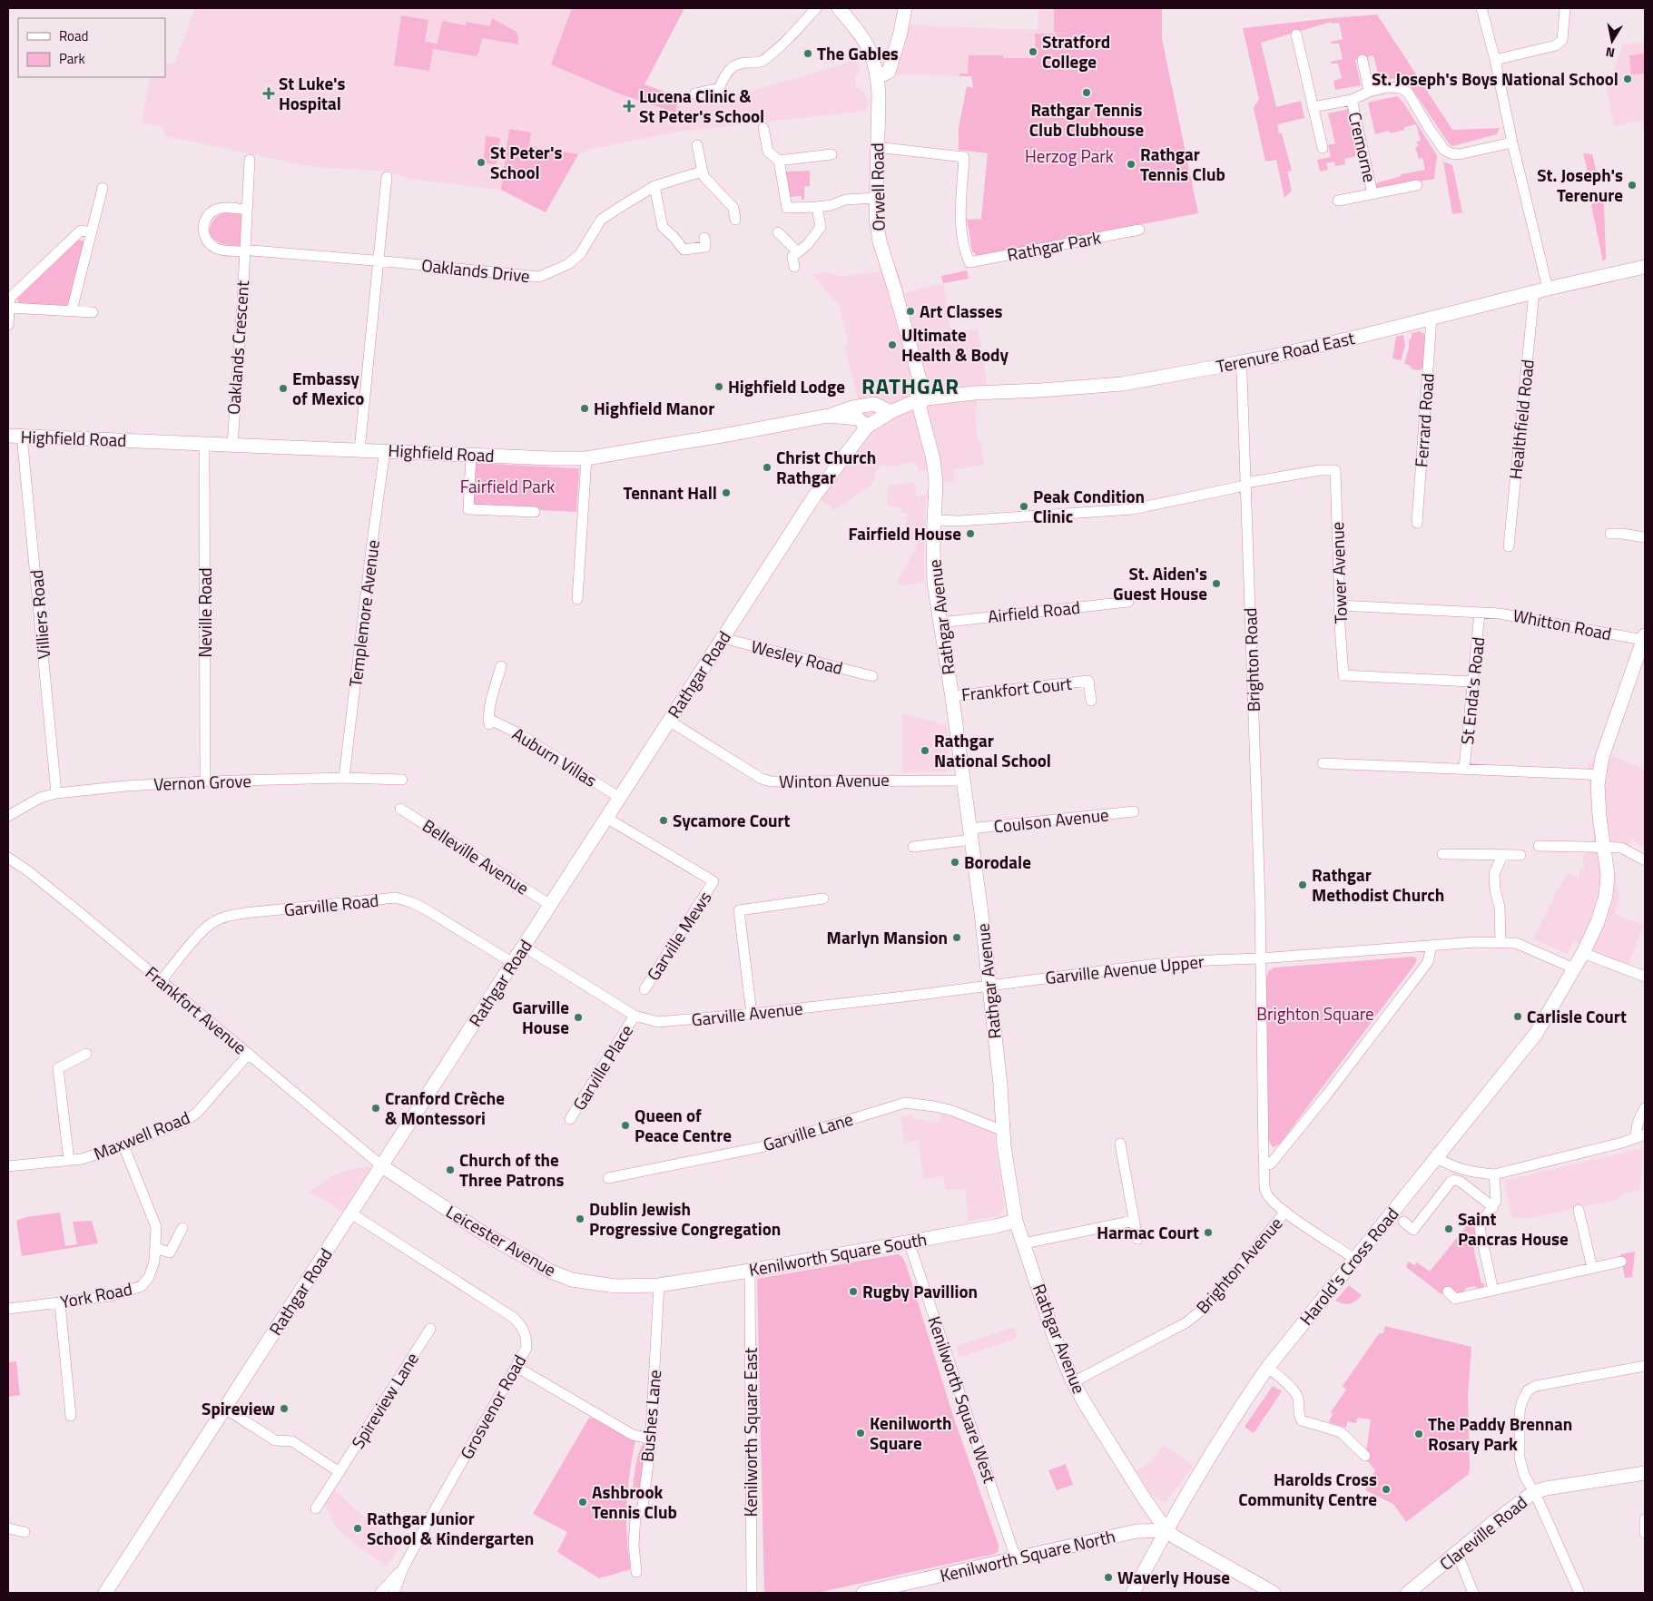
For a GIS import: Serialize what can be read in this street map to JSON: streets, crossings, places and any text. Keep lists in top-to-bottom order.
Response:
{
  "streets": {
    "street": [
      "Cremorne",
      "Orwell Road",
      "Rathgar Park",
      "Oaklands Drive",
      "Oaklands Crescent",
      "Terenure Road East",
      "Healthfield Road",
      "Ferrard Road",
      "Highfield Road",
      "Tower Avenue",
      "Airfield Road",
      "Neville Road",
      "Templemore Avenue",
      "Villiers Road",
      "Rathgar Avenue",
      "Whitton Road",
      "Wesley Road",
      "Brighton Road",
      "Rathgar Road",
      "Frankfort Court",
      "St Enda's Road",
      "Auburn Villas",
      "Winton Avenue",
      "Vernon Grove",
      "Coulson Avenue",
      "Belleville Avenue",
      "Garville Road",
      "Garville Mews",
      "Garville Avenue Upper",
      "Frankfort Avenue",
      "Garville Avenue",
      "Garville Place",
      "Garville Lane",
      "Maxwell Road",
      "Leicester Avenue",
      "Kenilworth Square South",
      "Brighton Avenue",
      "Harold's Cross Road",
      "York Road",
      "Kenilworth Square West",
      "Spireview Lane",
      "Grosvenor Road",
      "Bushes Lane",
      "Kenilworth Square East",
      "Clareville Road",
      "Kenilworth Square North"
    ]
  },
  "crossings": [
    ["Orwell Road", "Rathgar Park"],
    ["Orwell Road", "Terenure Road East"],
    ["Orwell Road", "Rathgar Avenue"],
    ["Orwell Road", "Rathgar Road"],
    ["Oaklands Drive", "Oaklands Crescent"],
    ["Oaklands Crescent", "Highfield Road"],
    ["Terenure Road East", "Healthfield Road"],
    ["Terenure Road East", "Ferrard Road"],
    ["Terenure Road East", "Rathgar Avenue"],
    ["Terenure Road East", "Brighton Road"],
    ["Terenure Road East", "Rathgar Road"],
    ["Highfield Road", "Neville Road"],
    ["Highfield Road", "Templemore Avenue"],
    ["Highfield Road", "Villiers Road"],
    ["Highfield Road", "Rathgar Road"],
    ["Tower Avenue", "Whitton Road"],
    ["Tower Avenue", "Brighton Road"],
    ["Tower Avenue", "St Enda's Road"],
    ["Airfield Road", "Rathgar Avenue"],
    ["Neville Road", "Vernon Grove"],
    ["Templemore Avenue", "Vernon Grove"],
    ["Villiers Road", "Vernon Grove"],
    ["Rathgar Avenue", "Rathgar Road"],
    ["Rathgar Avenue", "Frankfort Court"],
    ["Rathgar Avenue", "Winton Avenue"],
    ["Rathgar Avenue", "Coulson Avenue"],
    ["Rathgar Avenue", "Garville Avenue Upper"],
    ["Rathgar Avenue", "Garville Avenue"],
    ["Rathgar Avenue", "Garville Lane"],
    ["Rathgar Avenue", "Kenilworth Square South"],
    ["Rathgar Avenue", "Brighton Avenue"],
    ["Rathgar Avenue", "Harold's Cross Road"],
    ["Rathgar Avenue", "Kenilworth Square North"],
    ["Whitton Road", "St Enda's Road"],
    ["Whitton Road", "Harold's Cross Road"],
    ["Wesley Road", "Rathgar Road"],
    ["Brighton Road", "Garville Avenue Upper"],
    ["Rathgar Road", "Auburn Villas"],
    ["Rathgar Road", "Winton Avenue"],
    ["Rathgar Road", "Belleville Avenue"],
    ["Rathgar Road", "Garville Road"],
    ["Rathgar Road", "Garville Mews"],
    ["Rathgar Road", "Frankfort Avenue"],
    ["Rathgar Road", "Garville Avenue"],
    ["Rathgar Road", "Leicester Avenue"],
    ["Rathgar Road", "Grosvenor Road"],
    ["St Enda's Road", "Harold's Cross Road"],
    ["Garville Road", "Frankfort Avenue"],
    ["Garville Avenue Upper", "Garville Avenue"],
    ["Frankfort Avenue", "Maxwell Road"],
    ["Frankfort Avenue", "Leicester Avenue"],
    ["Garville Avenue", "Garville Place"],
    ["Maxwell Road", "York Road"],
    ["Leicester Avenue", "Kenilworth Square South"],
    ["Leicester Avenue", "Bushes Lane"],
    ["Kenilworth Square South", "Kenilworth Square West"],
    ["Kenilworth Square South", "Bushes Lane"],
    ["Kenilworth Square South", "Kenilworth Square East"],
    ["Harold's Cross Road", "Kenilworth Square North"],
    ["Kenilworth Square West", "Kenilworth Square North"]
  ],
  "districts": ["RATHGAR"],
  "parks": ["Herzog Park", "Fairfield Park", "Brighton Square"],
  "places": {
    "other": [
      "Stratford College",
      "The Gables",
      "St. Joseph's Boys National School",
      "Rathgar Tennis Club Clubhouse",
      "St Peter's School",
      "Rathgar Tennis Club",
      "St. Joseph's Terenure",
      "Art Classes",
      "Ultimate Health & Body",
      "Highfield Lodge",
      "Embassy of Mexico",
      "Highfield Manor",
      "Christ Church Rathgar",
      "Tennant Hall",
      "Peak Condition Clinic",
      "Fairfield House",
      "St. Aiden's Guest House",
      "Rathgar National School",
      "Sycamore Court",
      "Borodale",
      "Rathgar Methodist Church",
      "Marlyn Mansion",
      "Carlisle Court",
      "Garville House",
      "Cranford Crèche & Montessori",
      "Queen of Peace Centre",
      "Church of the Three Patrons",
      "Dublin Jewish Progressive Congregation",
      "Saint Pancras House",
      "Harmac Court",
      "Rugby Pavillion",
      "Spireview",
      "Kenilworth Square",
      "The Paddy Brennan Rosary Park",
      "Harolds Cross Community Centre",
      "Ashbrook Tennis Club",
      "Rathgar Junior School & Kindergarten",
      "Waverly House"
    ],
    "health": ["St Luke's Hospital", "Lucena Clinic & St Peter's School"]
  },
  "legend": ["Road", "Park"],
  "north": "bottom"
}
